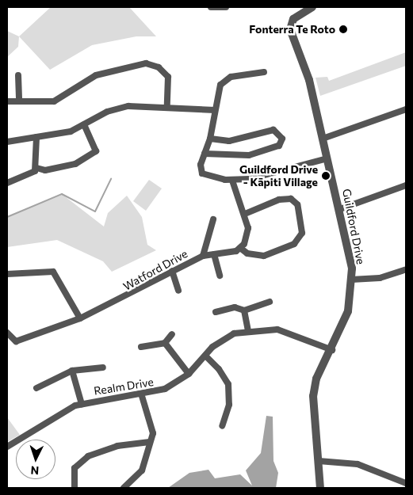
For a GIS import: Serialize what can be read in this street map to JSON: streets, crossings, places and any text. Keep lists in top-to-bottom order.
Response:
{
  "streets": {
    "street": ["Guildford Drive", "Watford Drive", "Realm Drive"]
  },
  "crossings": [
    ["Guildford Drive", "Realm Drive"]
  ],
  "places": ["Fonterra Te Roto", "Guildford Drive - Kāpiti Village"],
  "north": "bottom"
}
